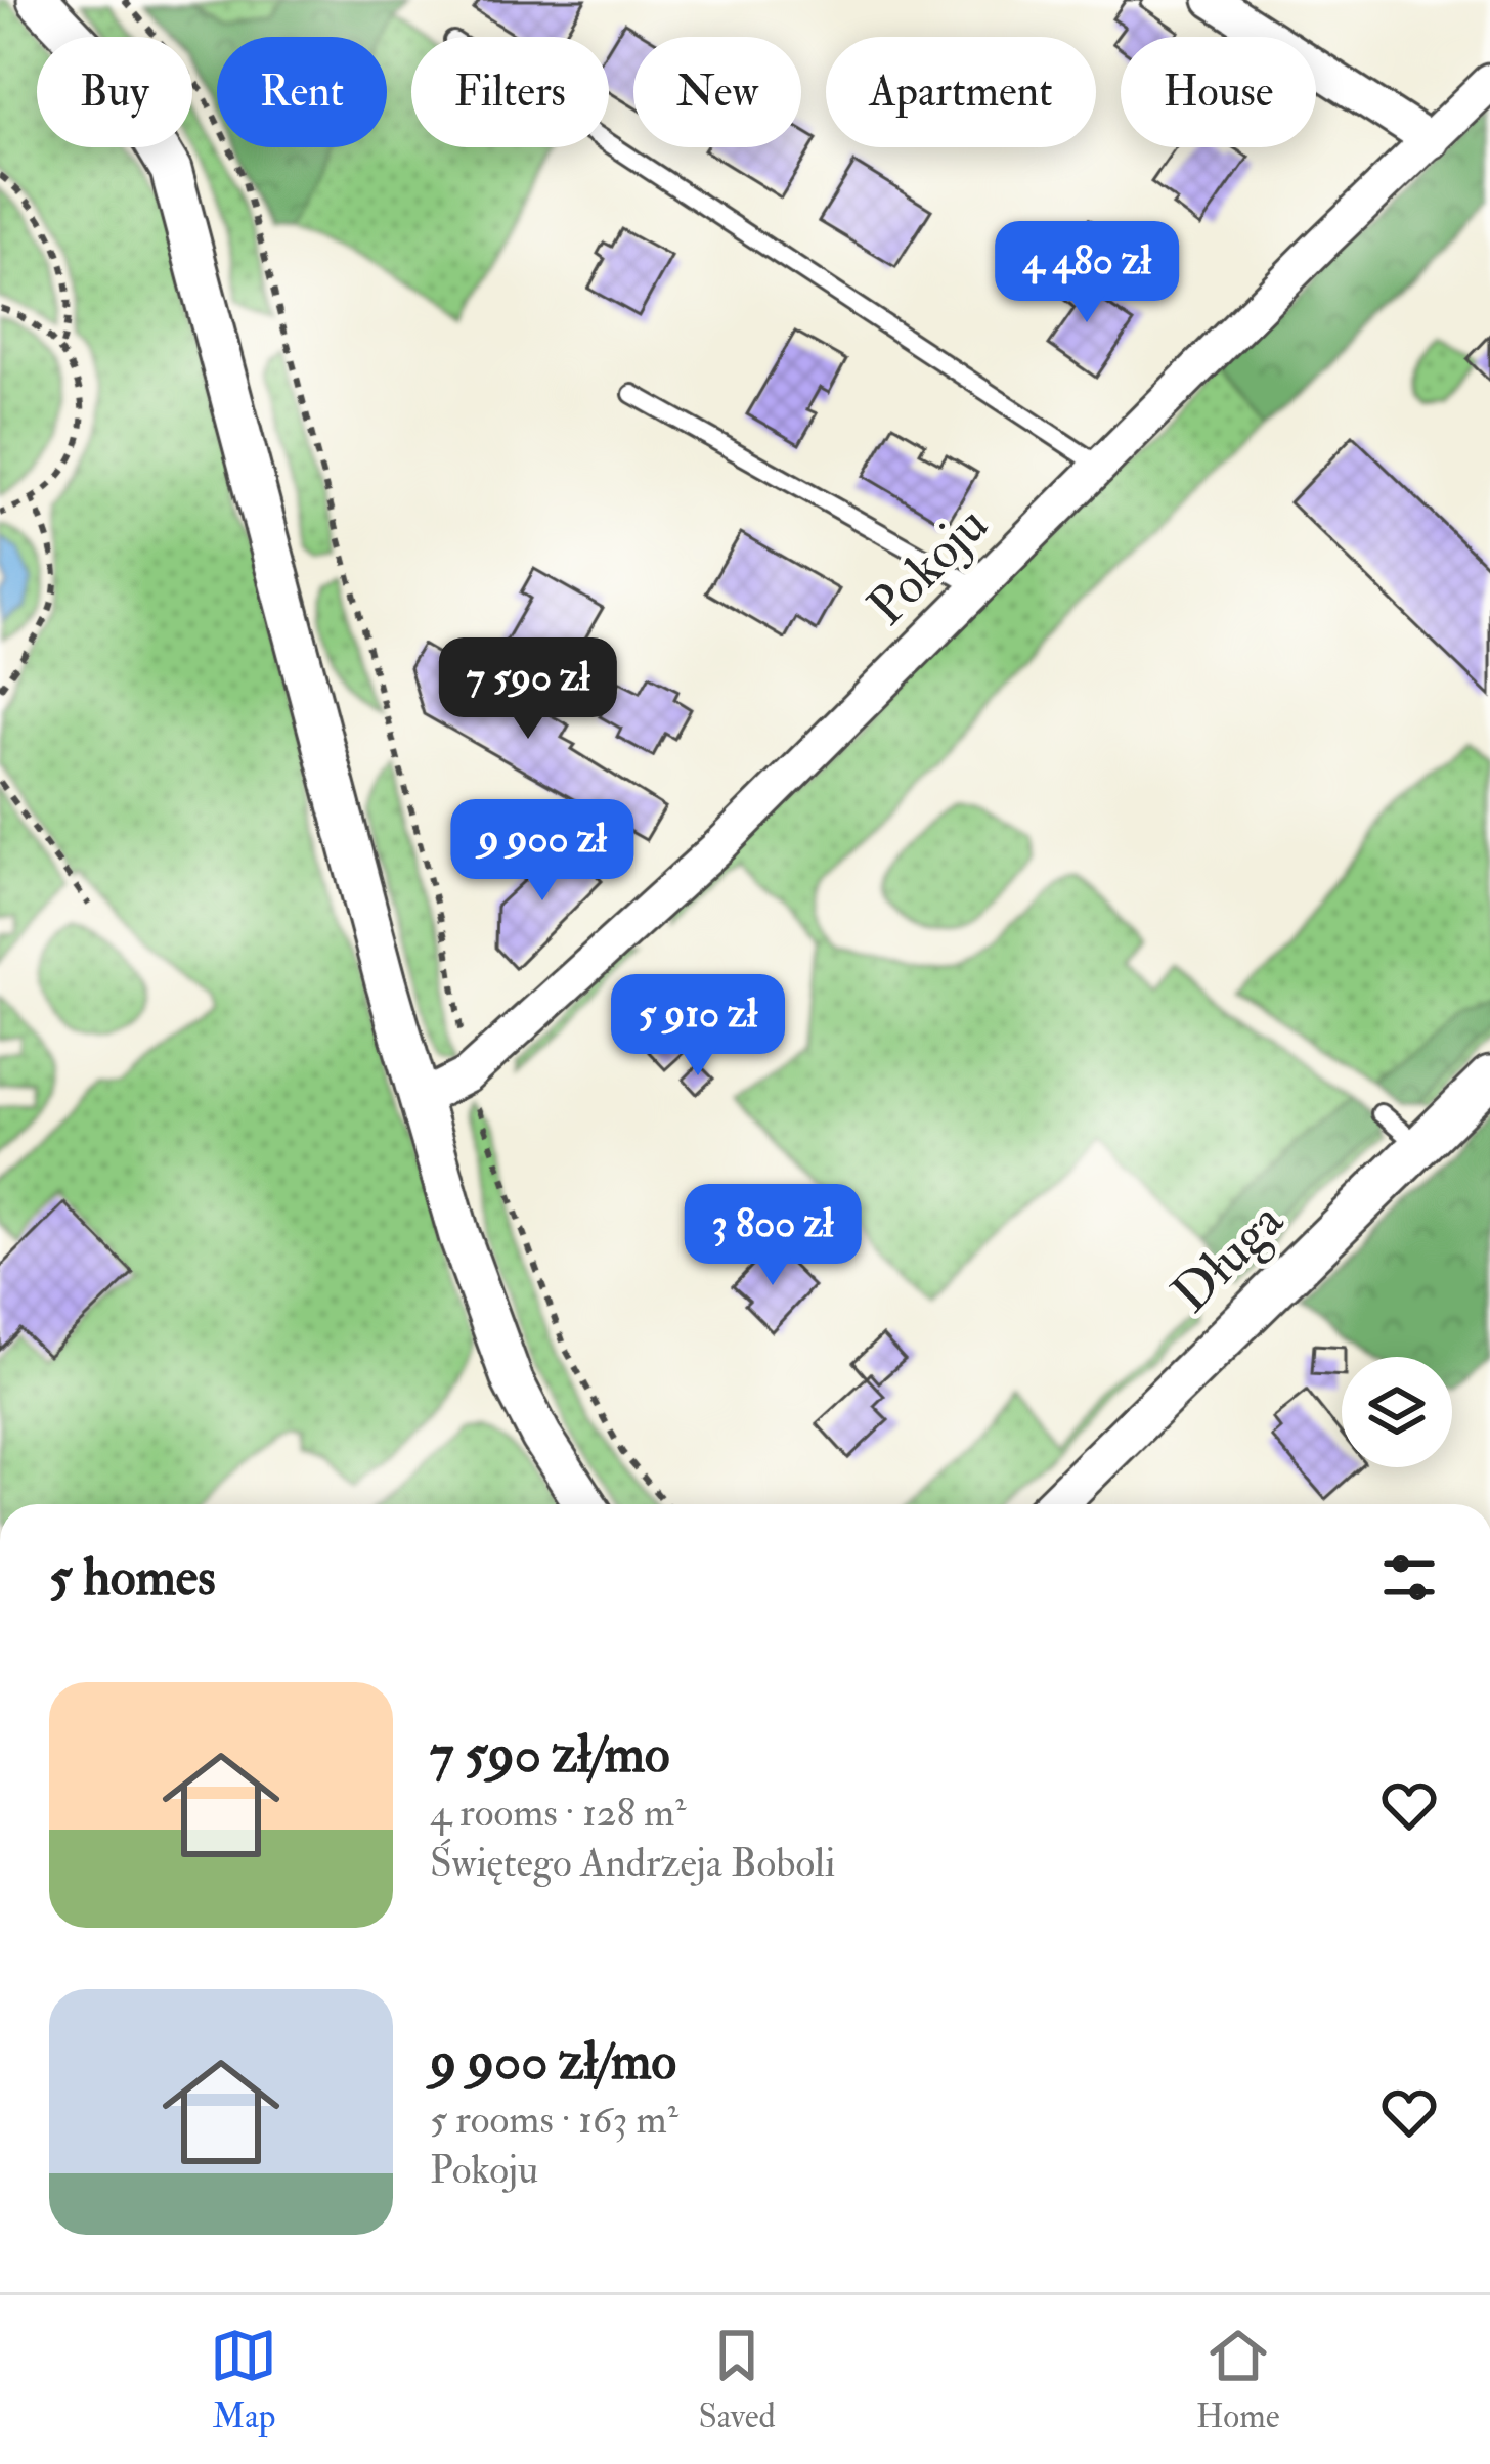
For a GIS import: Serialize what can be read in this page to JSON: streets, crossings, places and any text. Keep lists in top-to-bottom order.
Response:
{
  "streets": {
    "street": ["Pokoju", "Długa"]
  },
  "page": {
    "chip": [
      "Buy",
      "Rent",
      "Filters",
      "New",
      "Apartment",
      "House"
    ],
    "price": [
      "4 480 zł",
      "7 590 zł",
      "9 900 zł",
      "5 910 zł",
      "3 800 zł"
    ],
    "heading": "5 homes",
    "list": [
      {
        "name": "7 590 zł/mo",
        "note": "4 rooms · 128 m² · Świętego Andrzeja Boboli"
      },
      {
        "name": "9 900 zł/mo",
        "note": "5 rooms · 163 m² · Pokoju"
      }
    ],
    "tabs": ["Map", "Saved", "Home"]
  }
}
